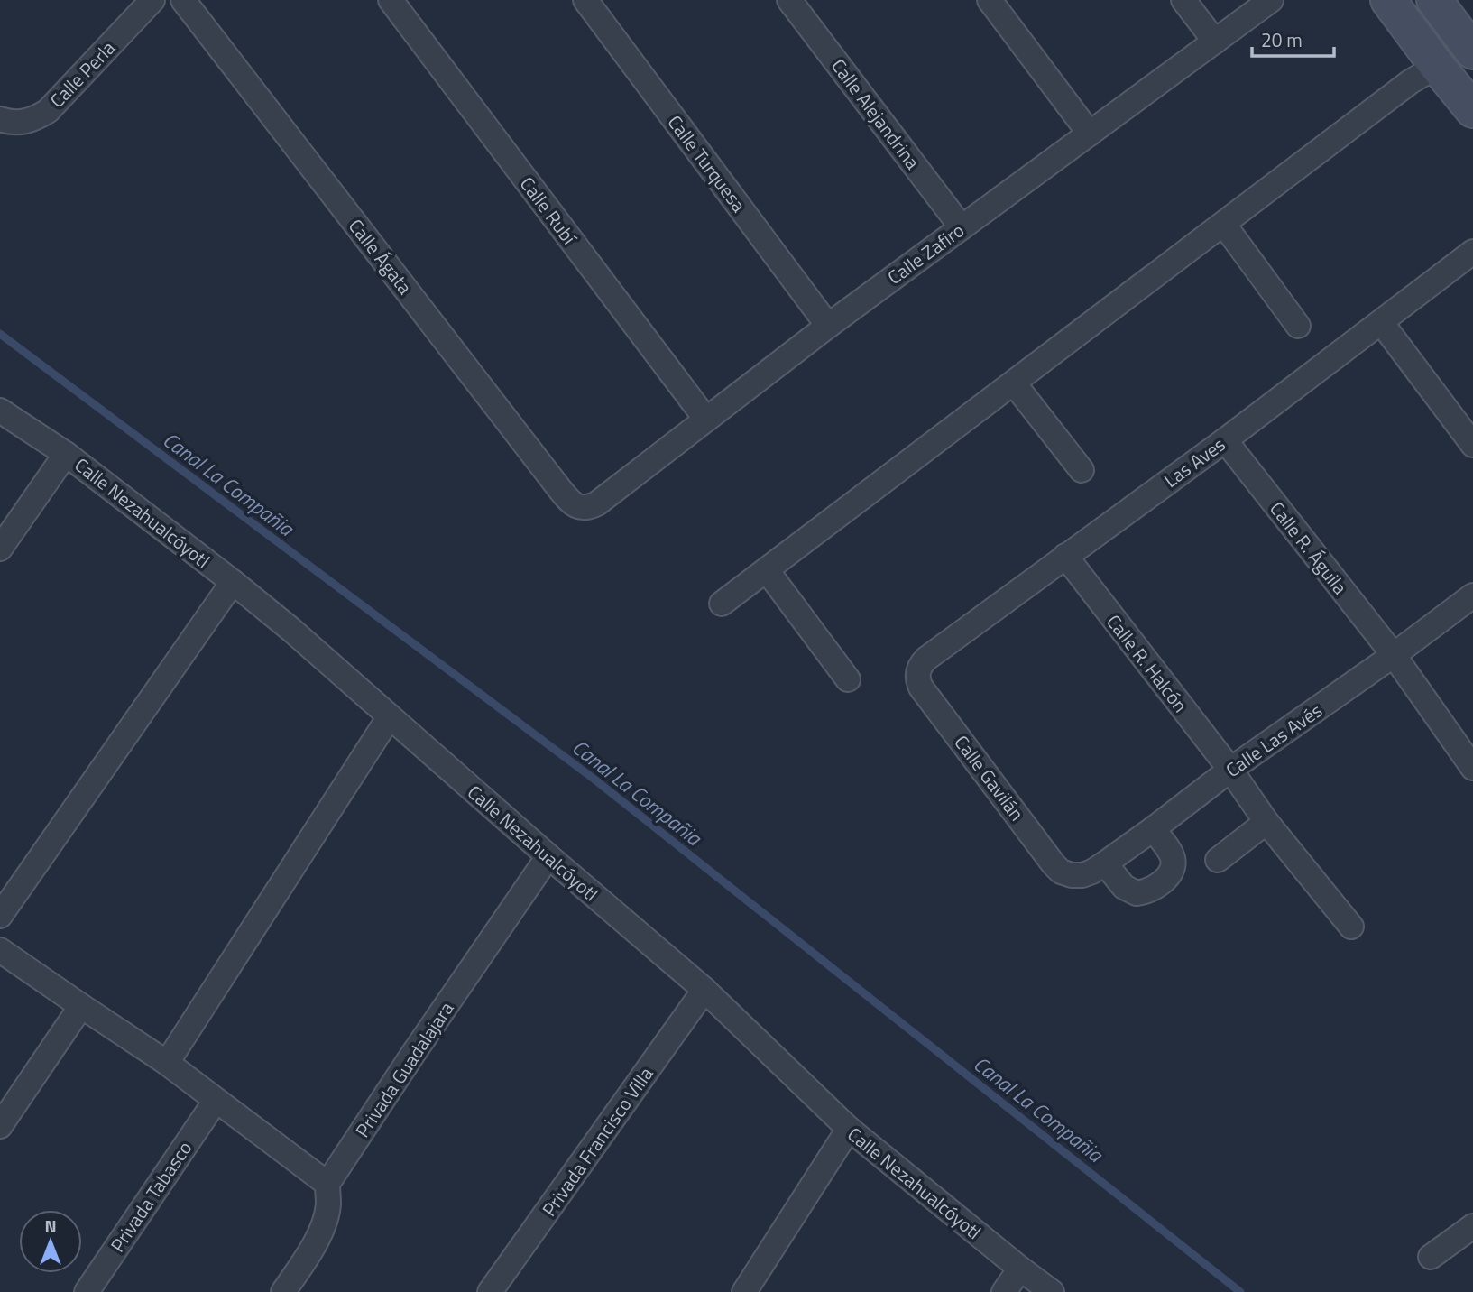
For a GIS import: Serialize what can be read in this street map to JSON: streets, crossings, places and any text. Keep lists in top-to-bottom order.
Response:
{
  "streets": {
    "street": [
      "Calle Perla",
      "Calle Alejandrina",
      "Calle Turquesa",
      "Calle Rubí",
      "Calle Zafiro",
      "Calle Ágata",
      "Las Aves",
      "Calle Nezahualcóyotl",
      "Calle R. Águila",
      "Calle R. Halcón",
      "Calle Las Avés",
      "Calle Gavilán",
      "Privada Guadalajara",
      "Privada Francisco Villa",
      "Privada Tabasco"
    ]
  },
  "crossings": [
    ["Calle Alejandrina", "Calle Zafiro"],
    ["Calle Turquesa", "Calle Zafiro"],
    ["Calle Rubí", "Calle Zafiro"],
    ["Calle Zafiro", "Calle Ágata"],
    ["Las Aves", "Calle R. Águila"],
    ["Las Aves", "Calle R. Halcón"],
    ["Las Aves", "Calle Gavilán"],
    ["Calle Nezahualcóyotl", "Privada Guadalajara"],
    ["Calle Nezahualcóyotl", "Privada Francisco Villa"],
    ["Calle R. Águila", "Calle Las Avés"],
    ["Calle R. Halcón", "Calle Las Avés"],
    ["Calle Las Avés", "Calle Gavilán"]
  ],
  "water": ["Canal La Compañia"],
  "scale_bar": "20 m",
  "north": "top"
}
